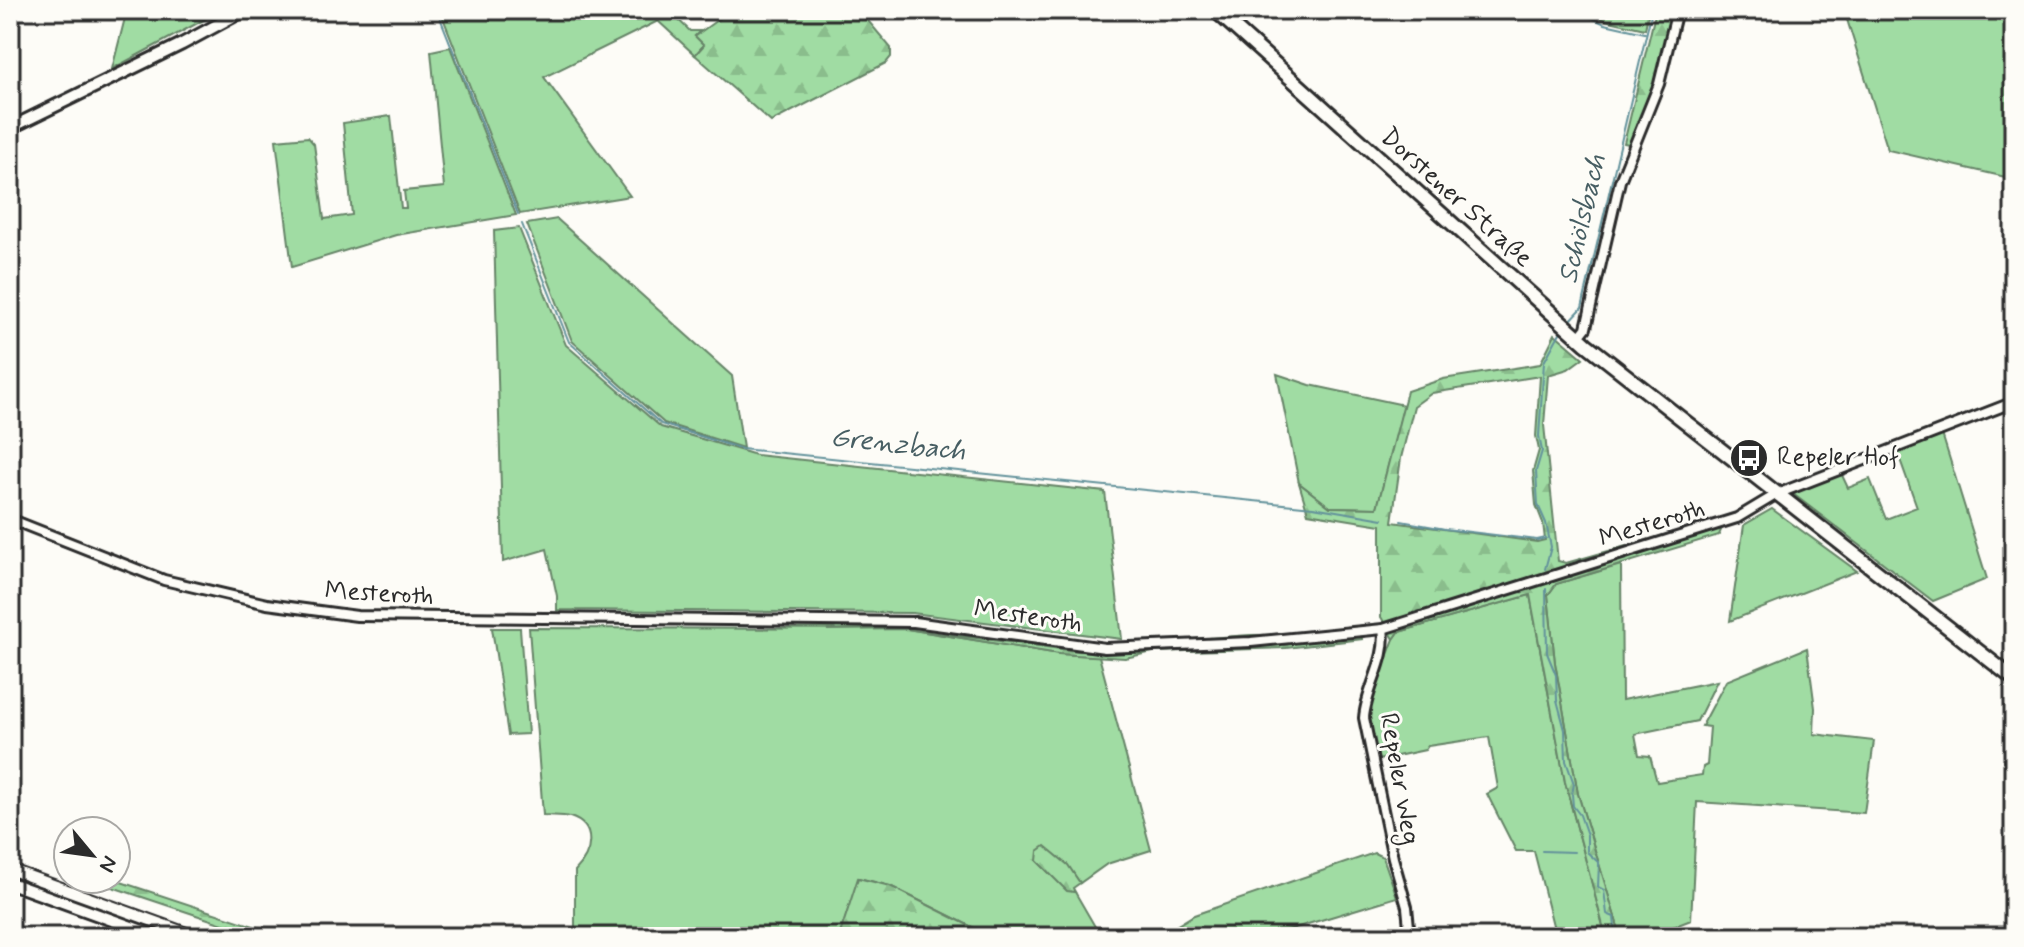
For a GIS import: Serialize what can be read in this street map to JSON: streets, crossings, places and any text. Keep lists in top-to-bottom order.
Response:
{
  "streets": {
    "main road": ["Dorstener Straße"],
    "street": ["Mesteroth", "Repeler Weg"]
  },
  "crossings": [
    ["Dorstener Straße", "Mesteroth"],
    ["Mesteroth", "Repeler Weg"]
  ],
  "water": ["Schölsbach", "Grenzbach"],
  "places": {
    "bus stop": ["Repeler Hof"]
  },
  "north": "bottom right"
}
